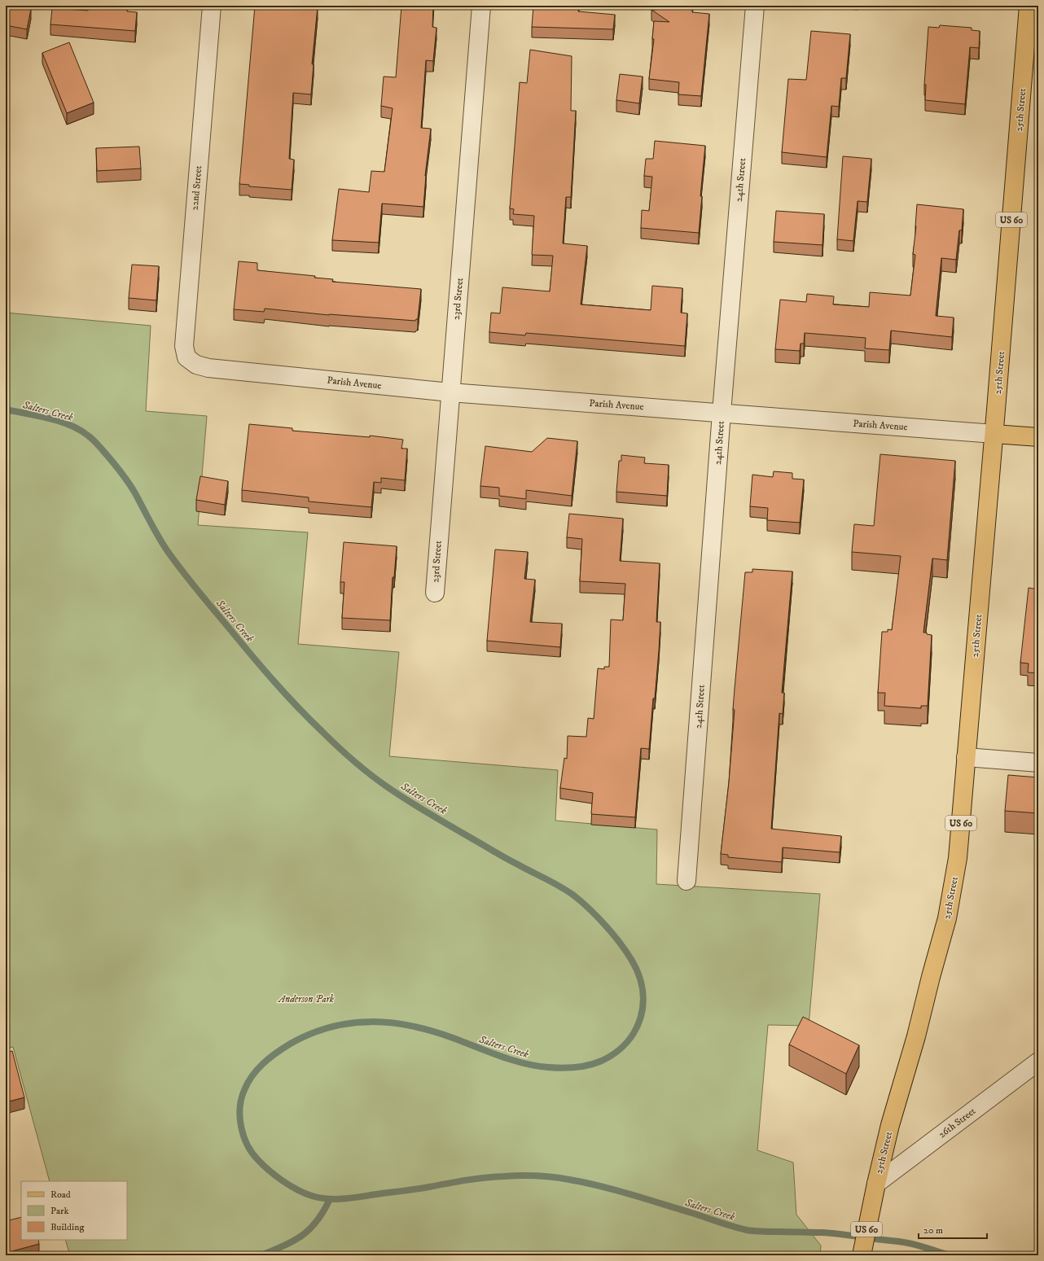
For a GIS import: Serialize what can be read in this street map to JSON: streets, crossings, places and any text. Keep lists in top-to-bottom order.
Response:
{
  "streets": {
    "main road": ["25th Street", "US 60", "Parish Avenue"],
    "street": [
      "24th Street",
      "22nd Street",
      "23rd Street",
      "26th Street"
    ]
  },
  "crossings": [
    ["25th Street", "Parish Avenue"],
    ["25th Street", "26th Street"],
    ["24th Street", "Parish Avenue"],
    ["22nd Street", "Parish Avenue"],
    ["23rd Street", "Parish Avenue"]
  ],
  "water": ["Salters Creek"],
  "parks": ["Anderson Park"],
  "legend": ["Road", "Park", "Building"],
  "scale_bar": "20 m"
}
